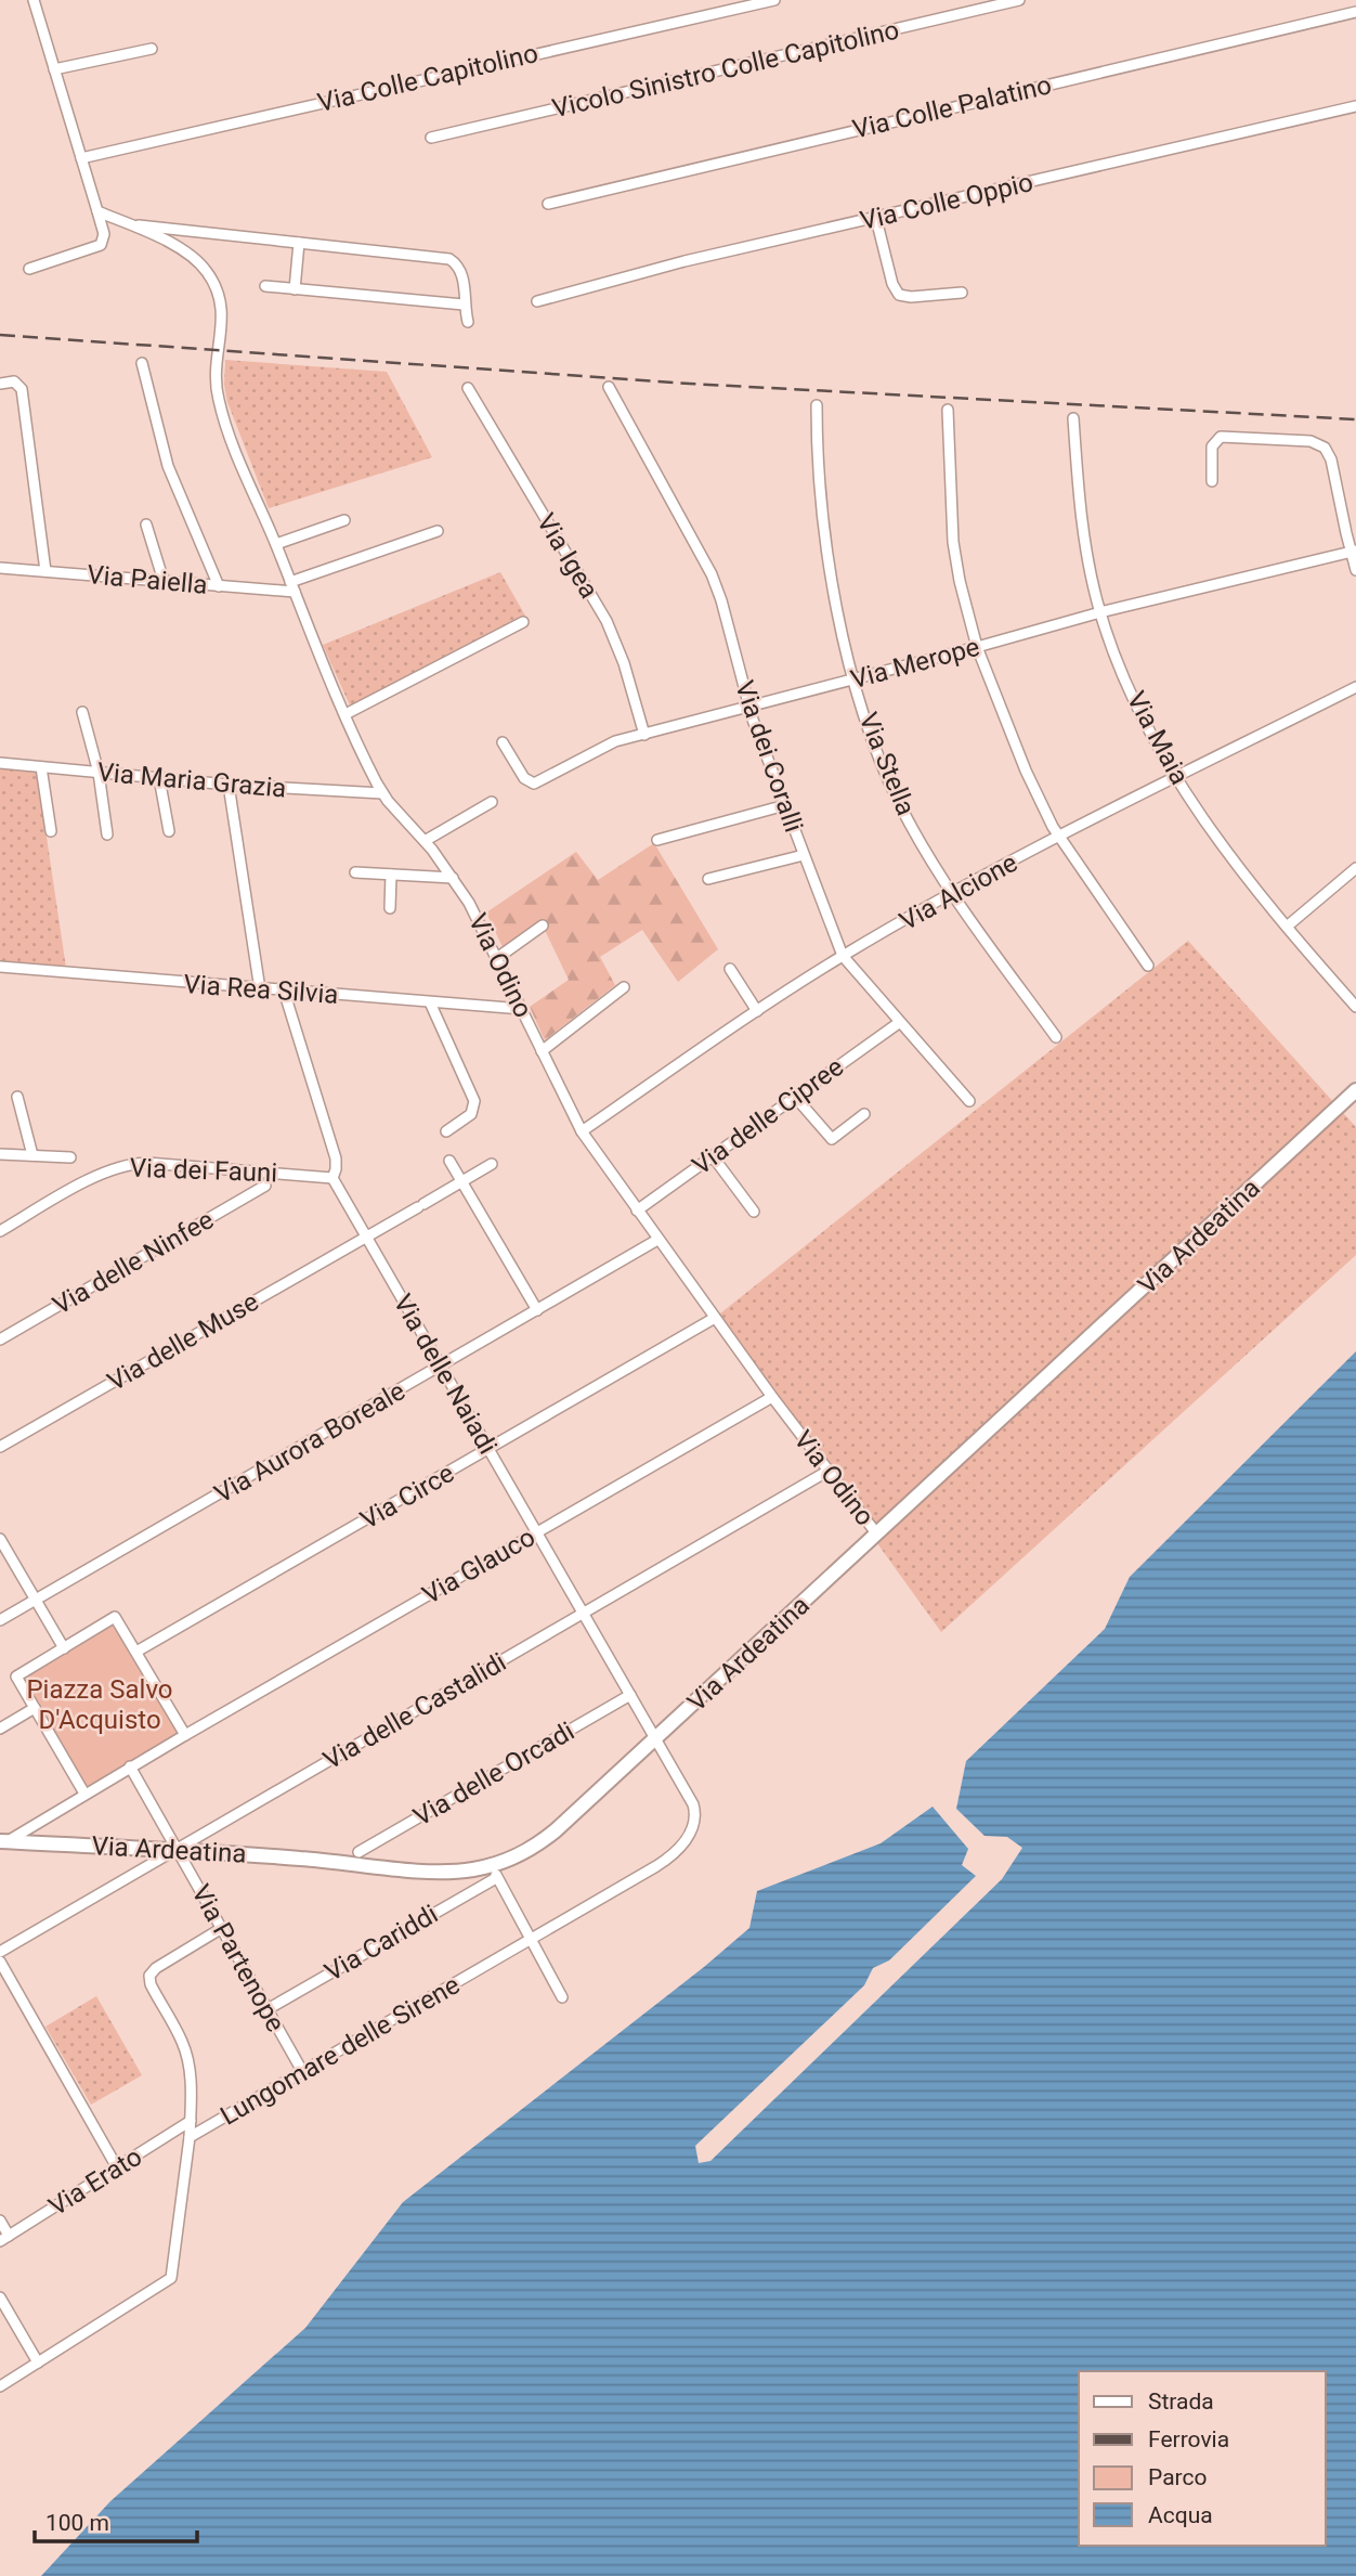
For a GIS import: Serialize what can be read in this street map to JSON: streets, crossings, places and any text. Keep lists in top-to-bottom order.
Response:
{
  "streets": {
    "main road": ["Via Ardeatina"],
    "street": [
      "Vicolo Sinistro Colle Capitolino",
      "Via Colle Capitolino",
      "Via Colle Palatino",
      "Via Colle Oppio",
      "Via Igea",
      "Via Paiella",
      "Via Merope",
      "Via Maia",
      "Via dei Coralli",
      "Via Stella",
      "Via Maria Grazia",
      "Via Alcione",
      "Via Odino",
      "Via Rea Silvia",
      "Via delle Cipree",
      "Via dei Fauni",
      "Via delle Ninfee",
      "Via delle Muse",
      "Via delle Naiadi",
      "Via Aurora Boreale",
      "Via Circe",
      "Via Glauco",
      "Via delle Castalidi",
      "Via delle Orcadi",
      "Via Cariddi",
      "Via Partenope",
      "Lungomare delle Sirene",
      "Via Erato"
    ]
  },
  "crossings": [
    ["Via Igea", "Via Merope"],
    ["Via Paiella", "Via Odino"],
    ["Via Merope", "Via Maia"],
    ["Via Merope", "Via dei Coralli"],
    ["Via Merope", "Via Stella"],
    ["Via Maia", "Via Alcione"],
    ["Via dei Coralli", "Via Alcione"],
    ["Via dei Coralli", "Via delle Cipree"],
    ["Via Stella", "Via Alcione"],
    ["Via Maria Grazia", "Via Odino"],
    ["Via Alcione", "Via Odino"],
    ["Via Odino", "Via Rea Silvia"],
    ["Via Odino", "Via delle Cipree"],
    ["Via Odino", "Via Ardeatina"],
    ["Via Odino", "Via Aurora Boreale"],
    ["Via Odino", "Via Circe"],
    ["Via Odino", "Via Glauco"],
    ["Via Odino", "Via delle Castalidi"],
    ["Via Rea Silvia", "Via delle Naiadi"],
    ["Via dei Fauni", "Via delle Naiadi"],
    ["Via Ardeatina", "Via delle Naiadi"],
    ["Via Ardeatina", "Via delle Castalidi"],
    ["Via Ardeatina", "Via Cariddi"],
    ["Via Ardeatina", "Via Partenope"],
    ["Via Ardeatina", "Lungomare delle Sirene"],
    ["Via delle Muse", "Via delle Naiadi"],
    ["Via delle Naiadi", "Via Aurora Boreale"],
    ["Via delle Naiadi", "Via Circe"],
    ["Via delle Naiadi", "Via Glauco"],
    ["Via delle Naiadi", "Via delle Castalidi"],
    ["Via delle Naiadi", "Via delle Orcadi"],
    ["Via delle Naiadi", "Lungomare delle Sirene"],
    ["Via delle Castalidi", "Via Partenope"],
    ["Via Cariddi", "Via Partenope"],
    ["Via Partenope", "Lungomare delle Sirene"]
  ],
  "parks": ["Piazza Salvo D'Acquisto"],
  "legend": [
    "Strada",
    "Ferrovia",
    "Parco",
    "Acqua"
  ],
  "scale_bar": "100 m"
}
